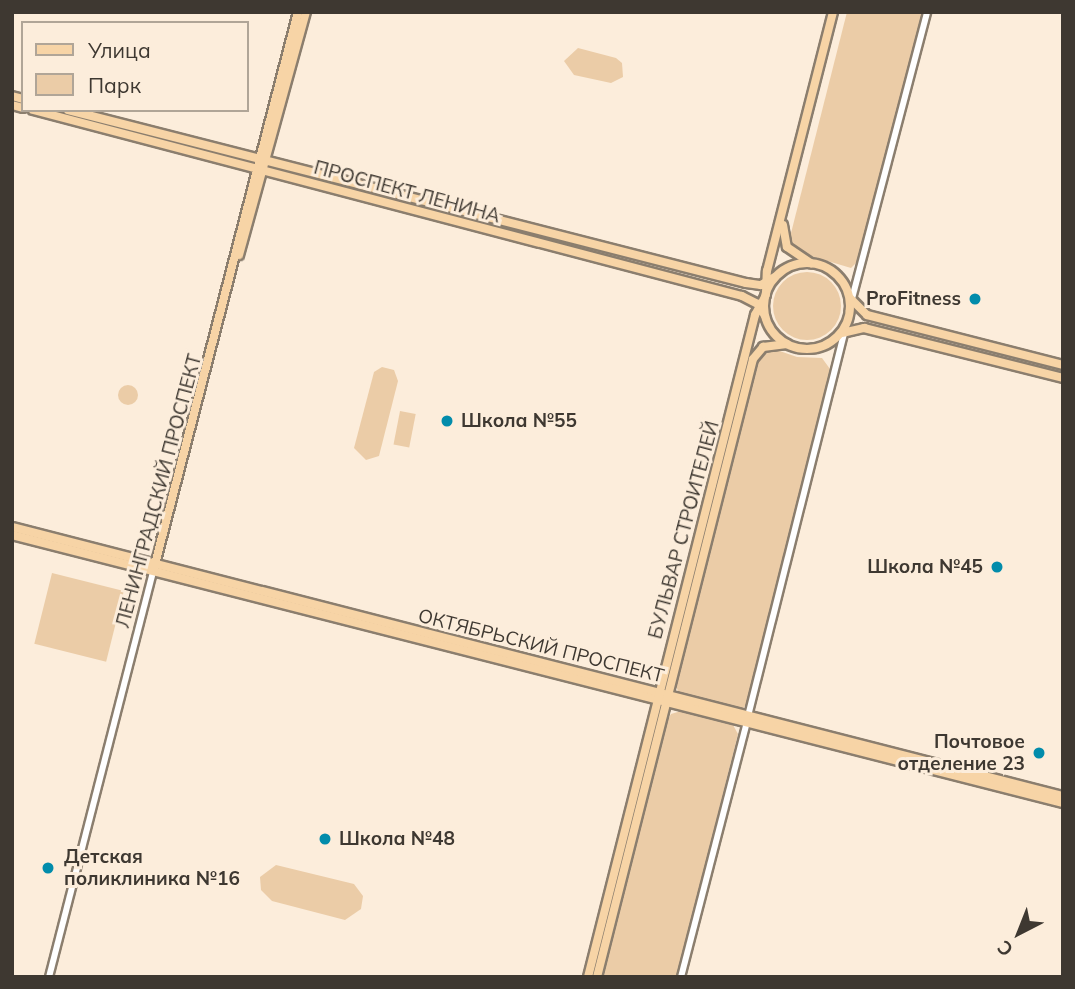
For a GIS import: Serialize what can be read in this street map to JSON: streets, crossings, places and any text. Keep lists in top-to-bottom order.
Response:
{
  "streets": {
    "main road": [
      "ПРОСПЕКТ ЛЕНИНА",
      "ЛЕНИНГРАДСКИЙ ПРОСПЕКТ",
      "БУЛЬВАР СТРОИТЕЛЕЙ",
      "ОКТЯБРЬСКИЙ ПРОСПЕКТ"
    ]
  },
  "crossings": [
    ["ПРОСПЕКТ ЛЕНИНА", "ЛЕНИНГРАДСКИЙ ПРОСПЕКТ"],
    ["ПРОСПЕКТ ЛЕНИНА", "БУЛЬВАР СТРОИТЕЛЕЙ"],
    ["ЛЕНИНГРАДСКИЙ ПРОСПЕКТ", "ОКТЯБРЬСКИЙ ПРОСПЕКТ"],
    ["БУЛЬВАР СТРОИТЕЛЕЙ", "ОКТЯБРЬСКИЙ ПРОСПЕКТ"]
  ],
  "places": [
    "ProFitness",
    "Школа №55",
    "Школа №45",
    "Почтовое отделение 23",
    "Школа №48",
    "Детская поликлиника №16"
  ],
  "legend": ["Улица", "Парк"],
  "north": "bottom left"
}
